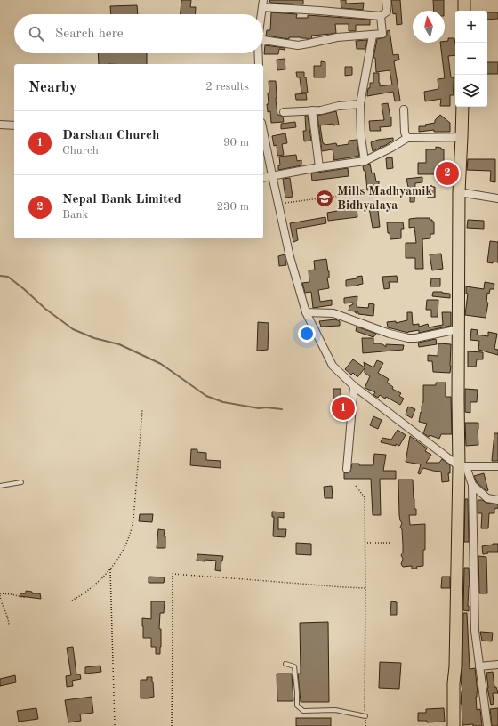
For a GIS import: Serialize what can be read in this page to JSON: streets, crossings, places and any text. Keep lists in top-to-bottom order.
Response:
{
  "places": {
    "school or university": ["Mills Madhyamik Bidhyalaya"]
  },
  "north": "top",
  "page": {
    "map_buttons": ["+", "−"],
    "search": "Search here",
    "heading": ["Nearby", "2 results"],
    "list": [
      {
        "mark": "1",
        "name": "Darshan Church",
        "note": "Church",
        "value": "90 m"
      },
      {
        "mark": "2",
        "name": "Nepal Bank Limited",
        "note": "Bank",
        "value": "230 m"
      }
    ],
    "pins": ["2", "1"]
  }
}
